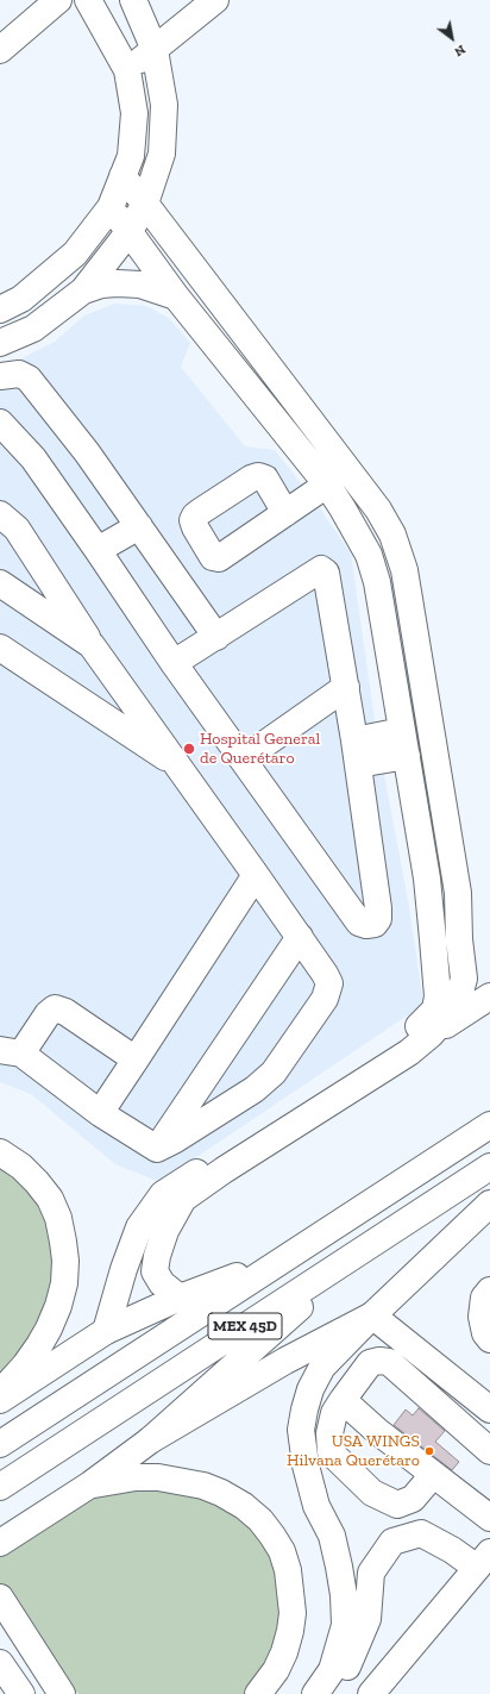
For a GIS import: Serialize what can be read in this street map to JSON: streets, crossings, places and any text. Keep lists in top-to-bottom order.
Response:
{
  "streets": {
    "main road": ["MEX 45D"]
  },
  "places": ["Hospital General de Querétaro", "USA WINGS Hilvana Querétaro"],
  "north": "bottom right"
}
